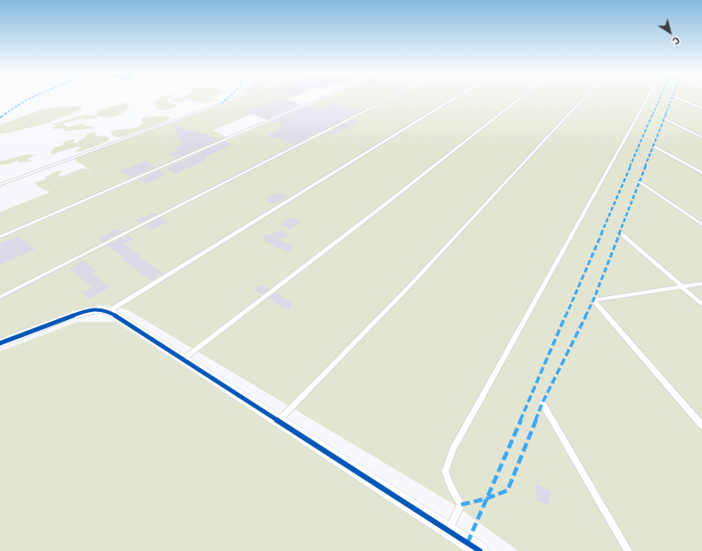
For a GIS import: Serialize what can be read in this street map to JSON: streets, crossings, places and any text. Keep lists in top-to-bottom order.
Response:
{
  "north": "bottom right"
}
